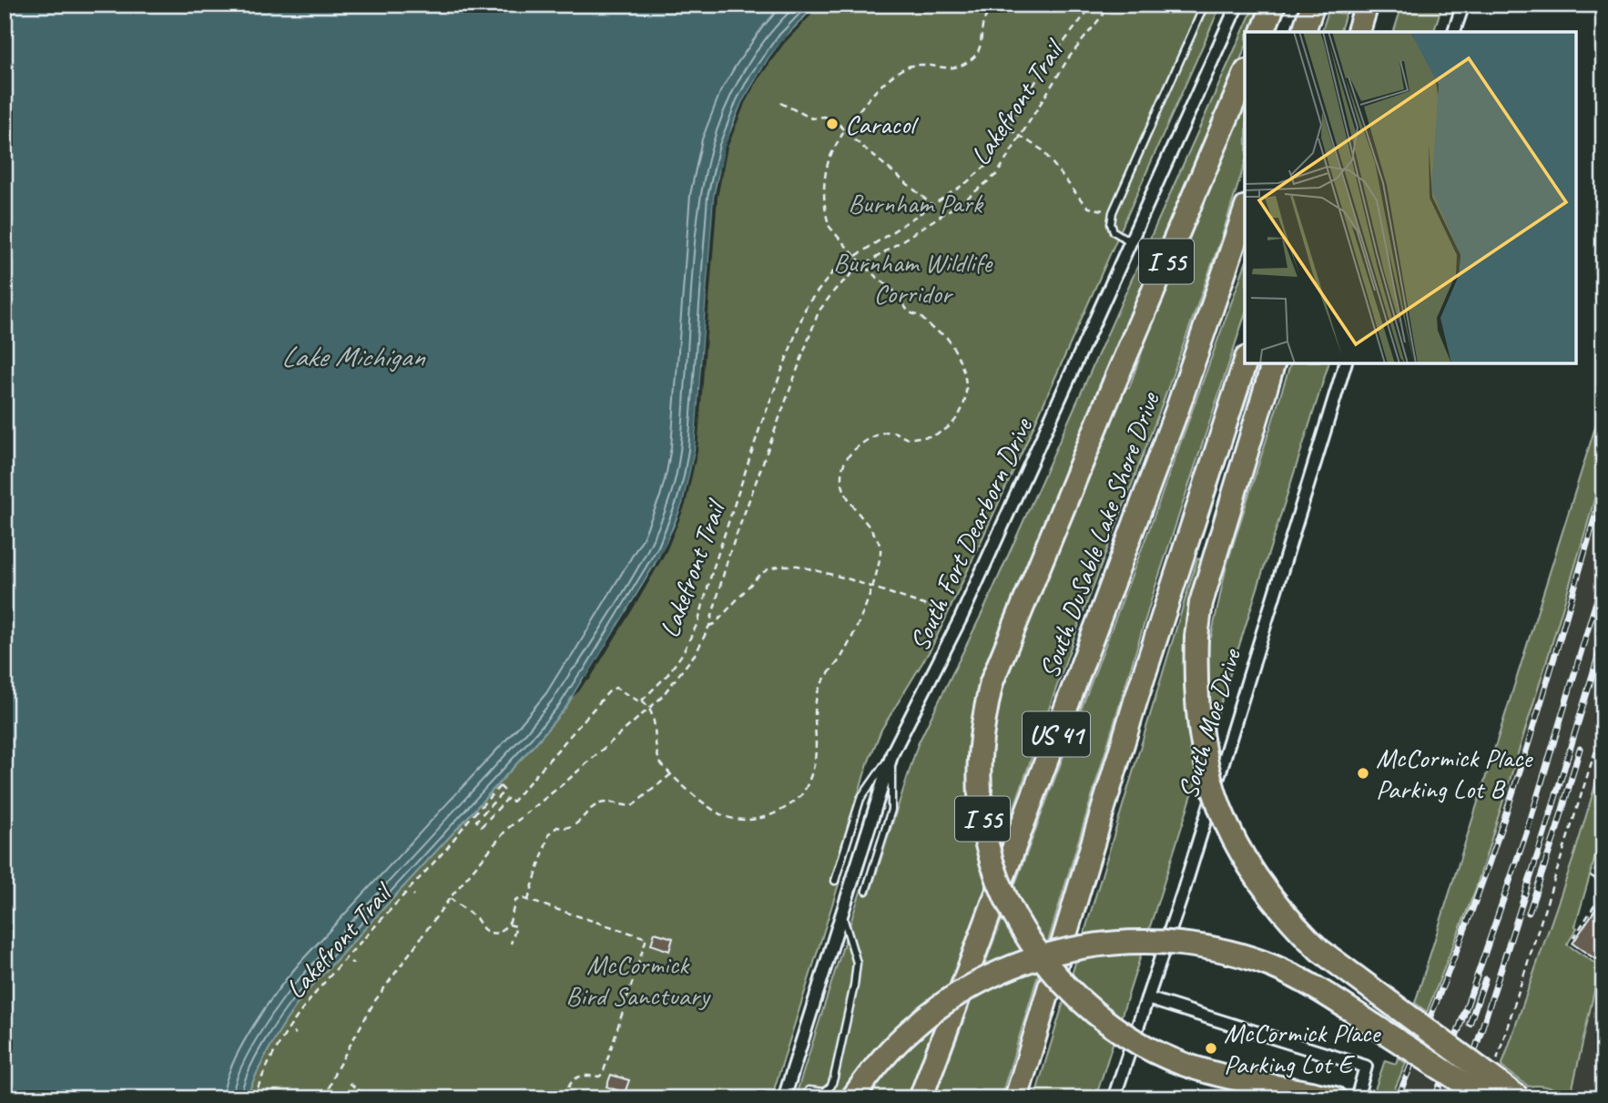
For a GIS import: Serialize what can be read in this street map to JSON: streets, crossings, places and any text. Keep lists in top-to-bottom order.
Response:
{
  "streets": {
    "highway": ["I 55", "South DuSable Lake Shore Drive", "US 41"],
    "street": ["South Fort Dearborn Drive", "South Moe Drive"],
    "path": ["Lakefront Trail"]
  },
  "water": ["Lake Michigan"],
  "parks": ["Burnham Park", "Burnham Wildlife Corridor", "McCormick Bird Sanctuary"],
  "places": ["Caracol", "McCormick Place Parking Lot B", "McCormick Place Parking Lot E"]
}
